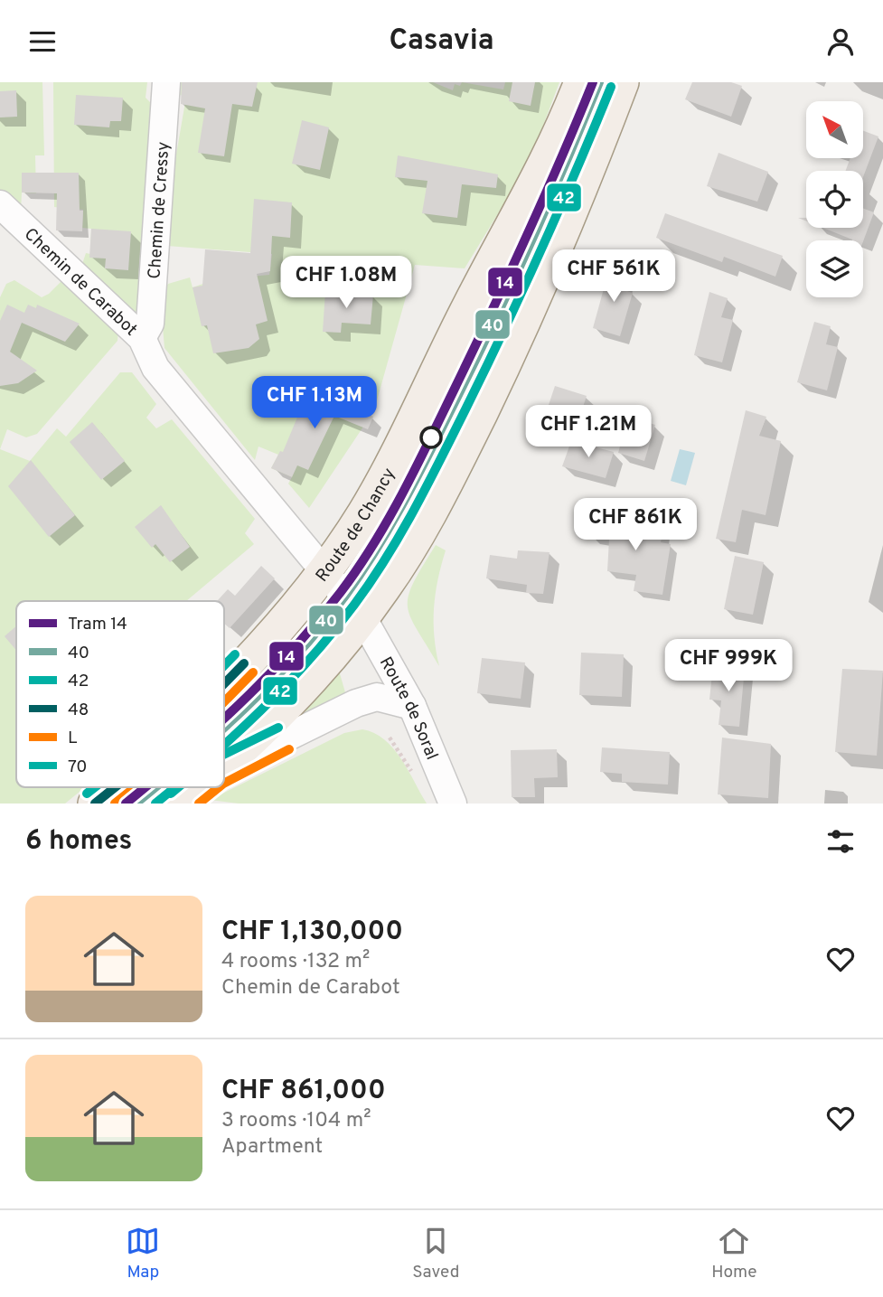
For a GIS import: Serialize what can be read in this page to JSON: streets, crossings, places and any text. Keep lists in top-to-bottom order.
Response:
{
  "streets": {
    "main road": ["Route de Chancy"],
    "street": ["Chemin de Cressy", "Chemin de Carabot", "Route de Soral"]
  },
  "crossings": [
    ["Chemin de Cressy", "Chemin de Carabot"],
    ["Chemin de Carabot", "Route de Chancy"],
    ["Chemin de Carabot", "Route de Soral"]
  ],
  "lines": [
    "tram line 14",
    "transit line 40",
    "transit line 42",
    "transit line 70",
    "transit line 48",
    "transit line L"
  ],
  "legend": [
    "Tram 14",
    "40",
    "42",
    "48",
    "L",
    "70"
  ],
  "north": "top left",
  "page": {
    "header": "Casavia",
    "price": [
      "CHF 561K",
      "CHF 1.08M",
      "CHF 1.13M",
      "CHF 1.21M",
      "CHF 861K",
      "CHF 999K"
    ],
    "heading": "6 homes",
    "list": [
      {
        "name": "CHF 1,130,000",
        "note": "4 rooms · 132 m² · Chemin de Carabot"
      },
      {
        "name": "CHF 861,000",
        "note": "3 rooms · 104 m² · Apartment"
      }
    ],
    "tabs": ["Map", "Saved", "Home"]
  }
}
